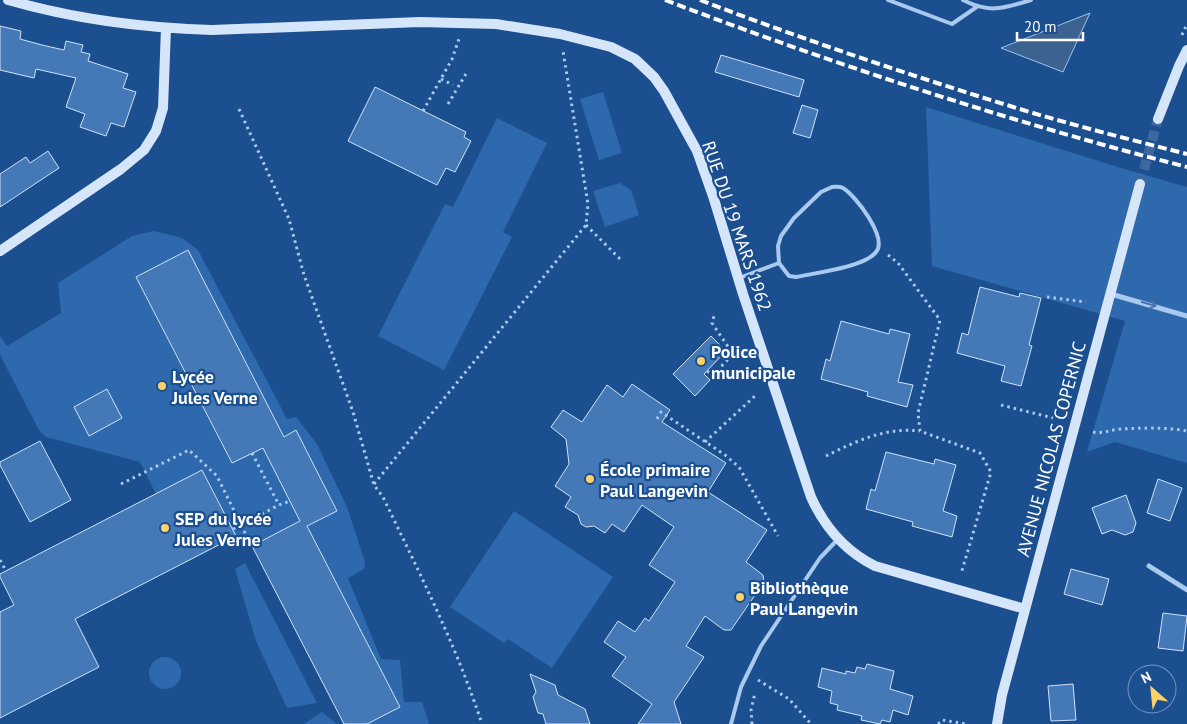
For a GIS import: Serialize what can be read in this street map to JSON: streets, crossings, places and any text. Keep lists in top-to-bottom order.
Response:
{
  "streets": {
    "street": ["RUE DU 19 MARS 1962", "AVENUE NICOLAS COPERNIC"]
  },
  "crossings": [
    ["RUE DU 19 MARS 1962", "AVENUE NICOLAS COPERNIC"]
  ],
  "places": [
    "Police municipale",
    "Lycée Jules Verne",
    "École primaire Paul Langevin",
    "SEP du lycée Jules Verne",
    "Bibliothèque Paul Langevin"
  ],
  "scale_bar": "20 m",
  "north": "top left"
}
